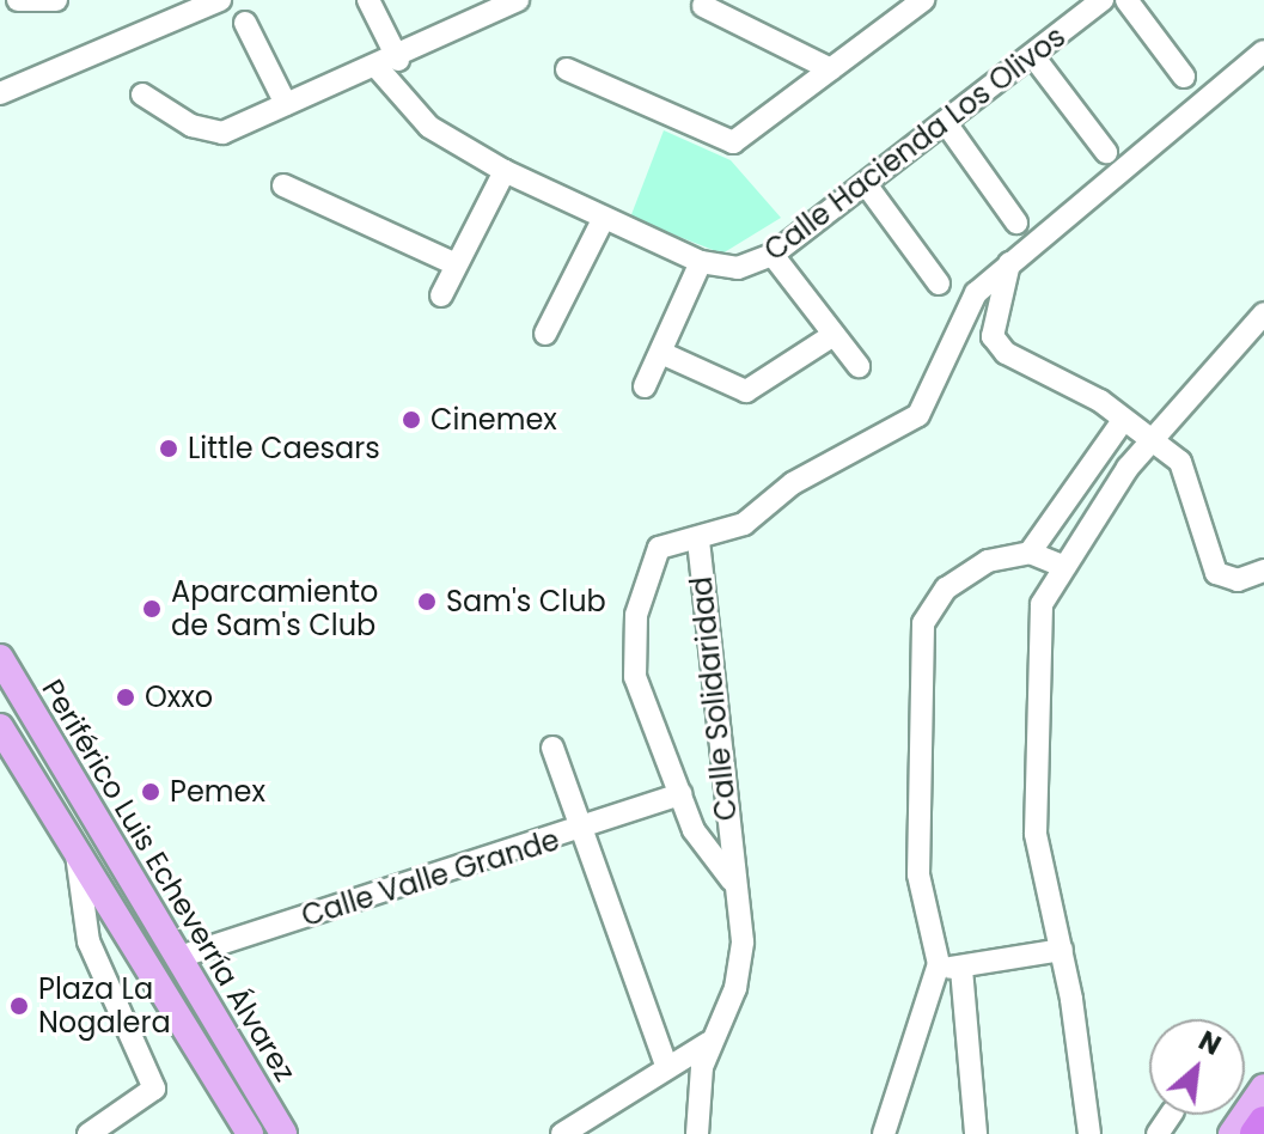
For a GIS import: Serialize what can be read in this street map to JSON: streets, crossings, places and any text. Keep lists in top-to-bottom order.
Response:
{
  "streets": {
    "main road": ["Periférico Luis Echeverría Álvarez"],
    "street": ["Calle Hacienda Los Olivos", "Calle Solidaridad", "Calle Valle Grande"]
  },
  "crossings": [
    ["Calle Valle Grande", "Periférico Luis Echeverría Álvarez"]
  ],
  "places": [
    "Cinemex",
    "Little Caesars",
    "Sam's Club",
    "Aparcamiento de Sam's Club",
    "Oxxo",
    "Pemex",
    "Plaza La Nogalera"
  ],
  "north": "top right"
}
